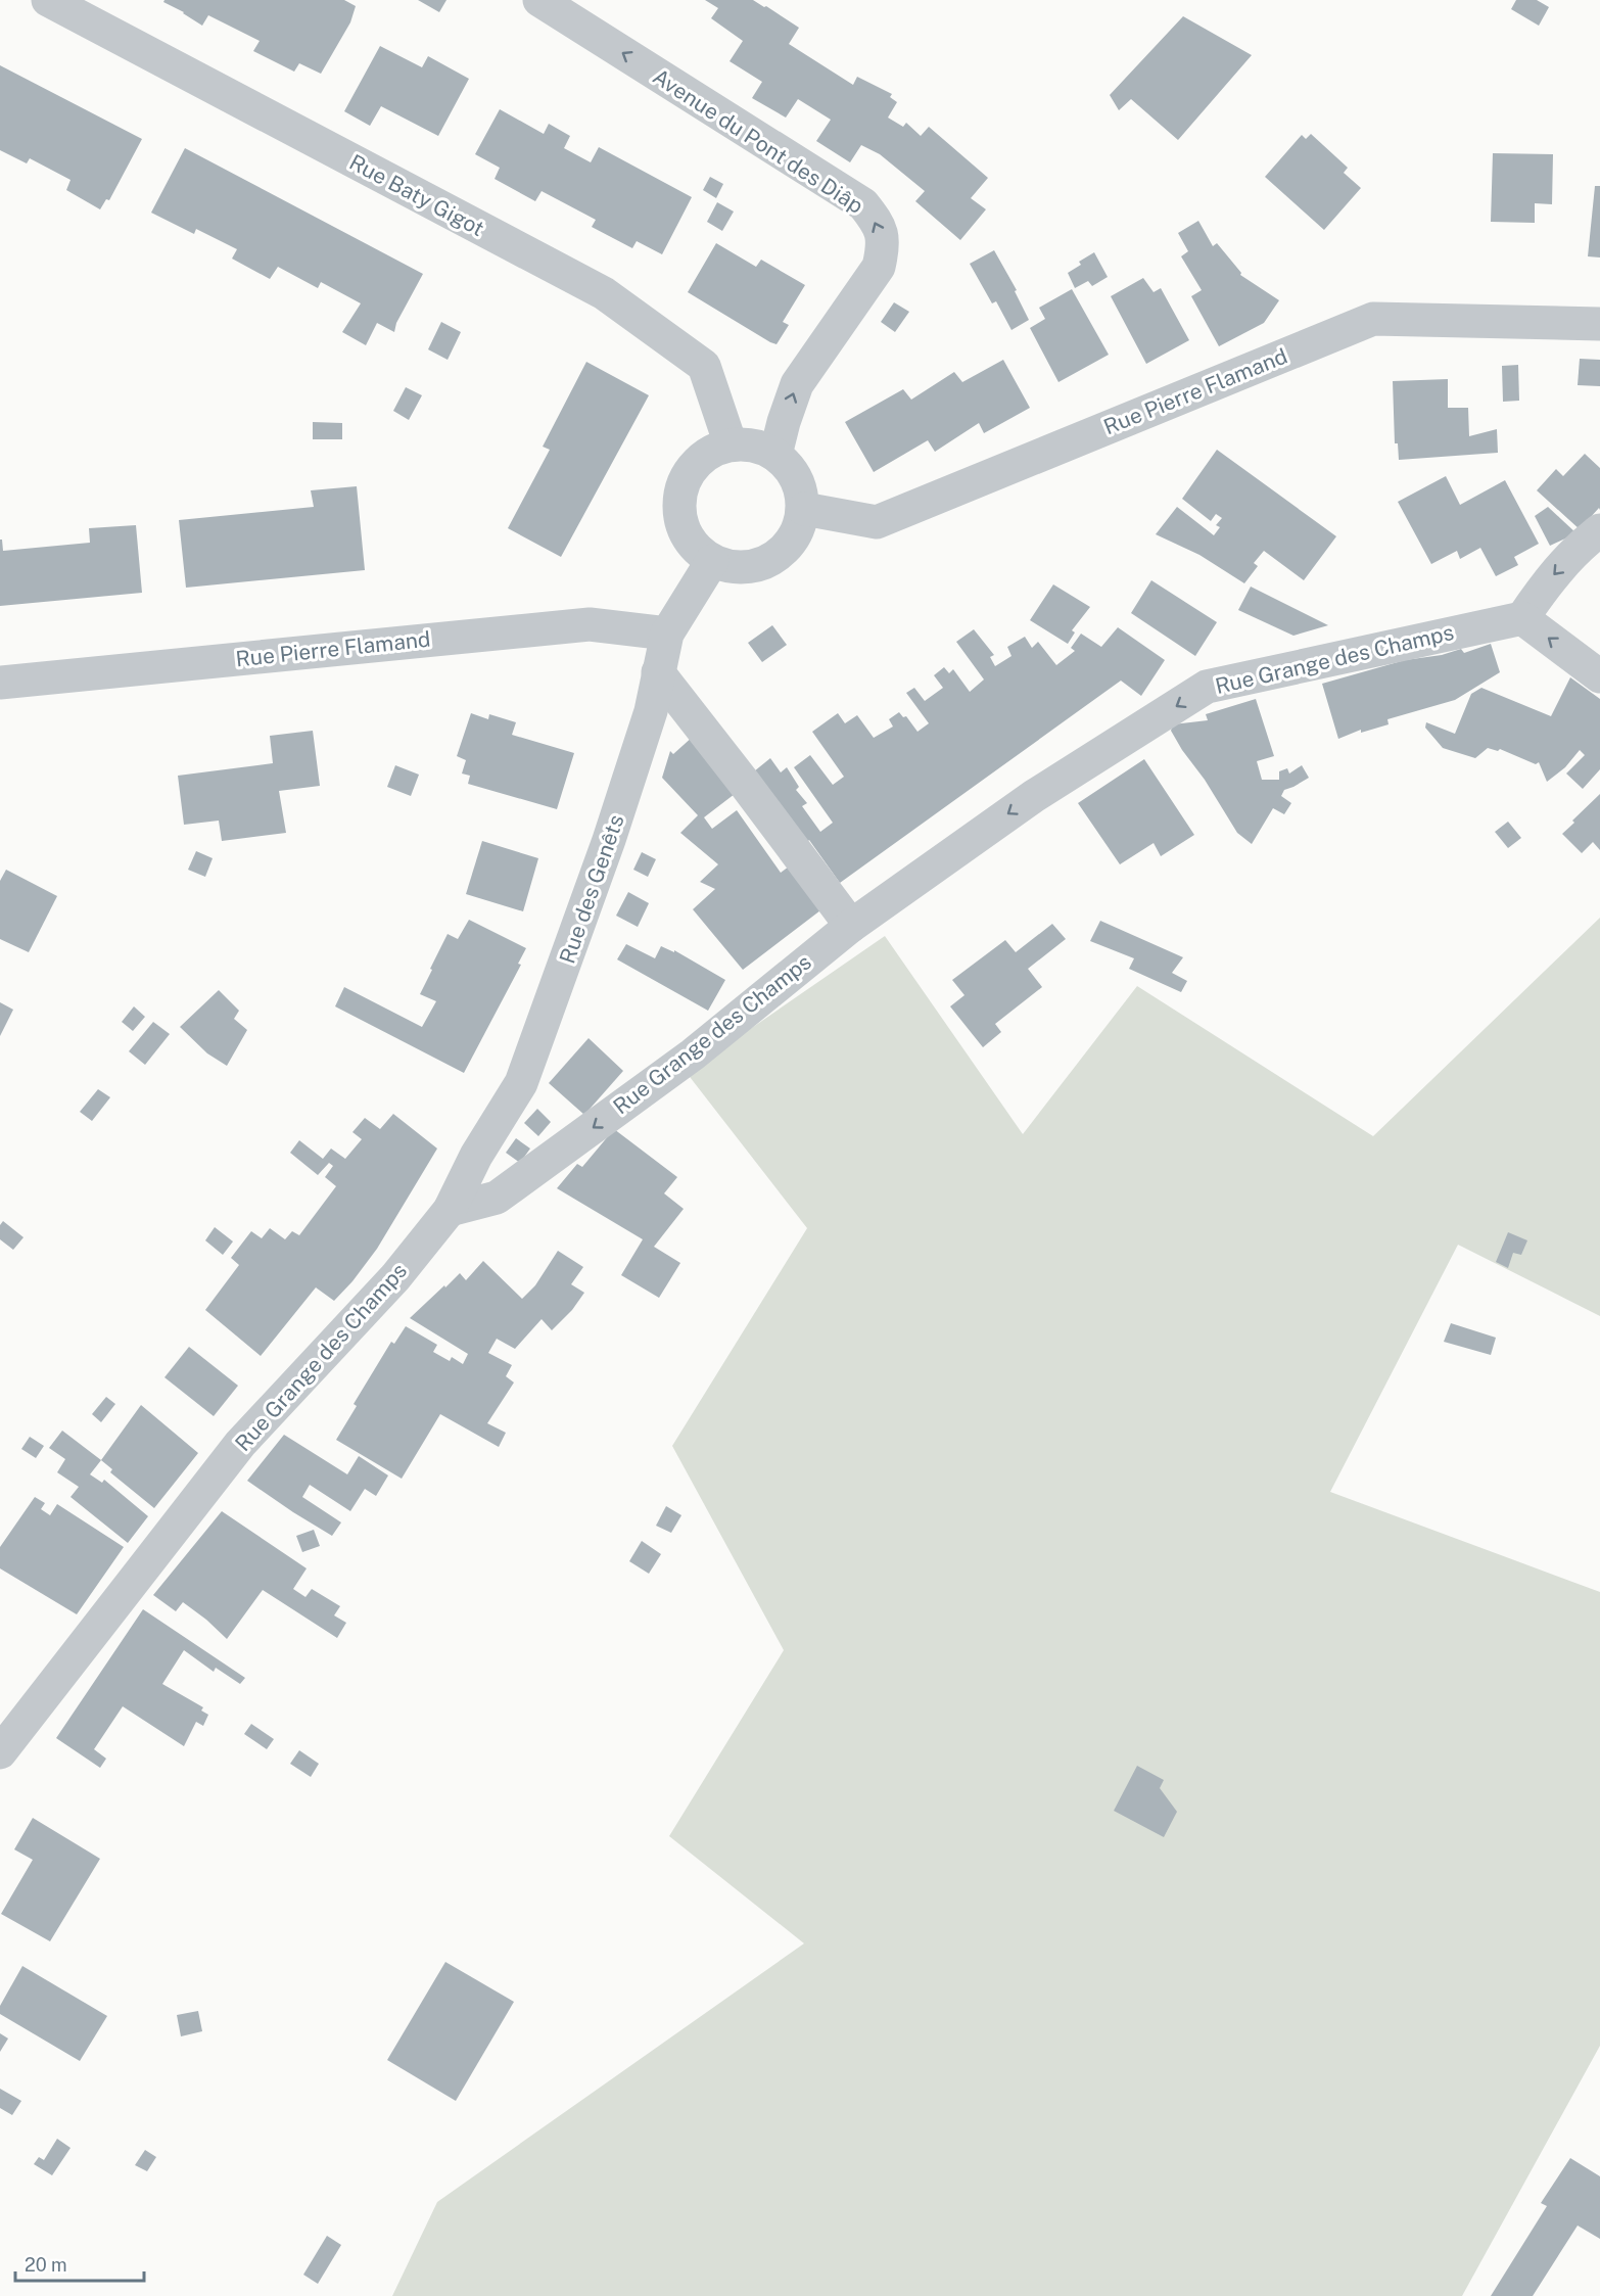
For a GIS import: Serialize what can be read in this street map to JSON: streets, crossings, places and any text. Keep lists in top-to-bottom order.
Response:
{
  "streets": {
    "street": [
      "Avenue du Pont des Diâp",
      "Rue Baty Gigot",
      "Rue Pierre Flamand",
      "Rue Grange des Champs",
      "Rue des Genêts"
    ]
  },
  "crossings": [
    ["Avenue du Pont des Diâp", "Rue Baty Gigot"],
    ["Avenue du Pont des Diâp", "Rue Pierre Flamand"],
    ["Avenue du Pont des Diâp", "Rue des Genêts"],
    ["Rue Baty Gigot", "Rue Pierre Flamand"],
    ["Rue Baty Gigot", "Rue des Genêts"],
    ["Rue Pierre Flamand", "Rue des Genêts"],
    ["Rue Grange des Champs", "Rue des Genêts"]
  ],
  "one_way": ["Rue Grange des Champs"],
  "scale_bar": "20 m"
}
